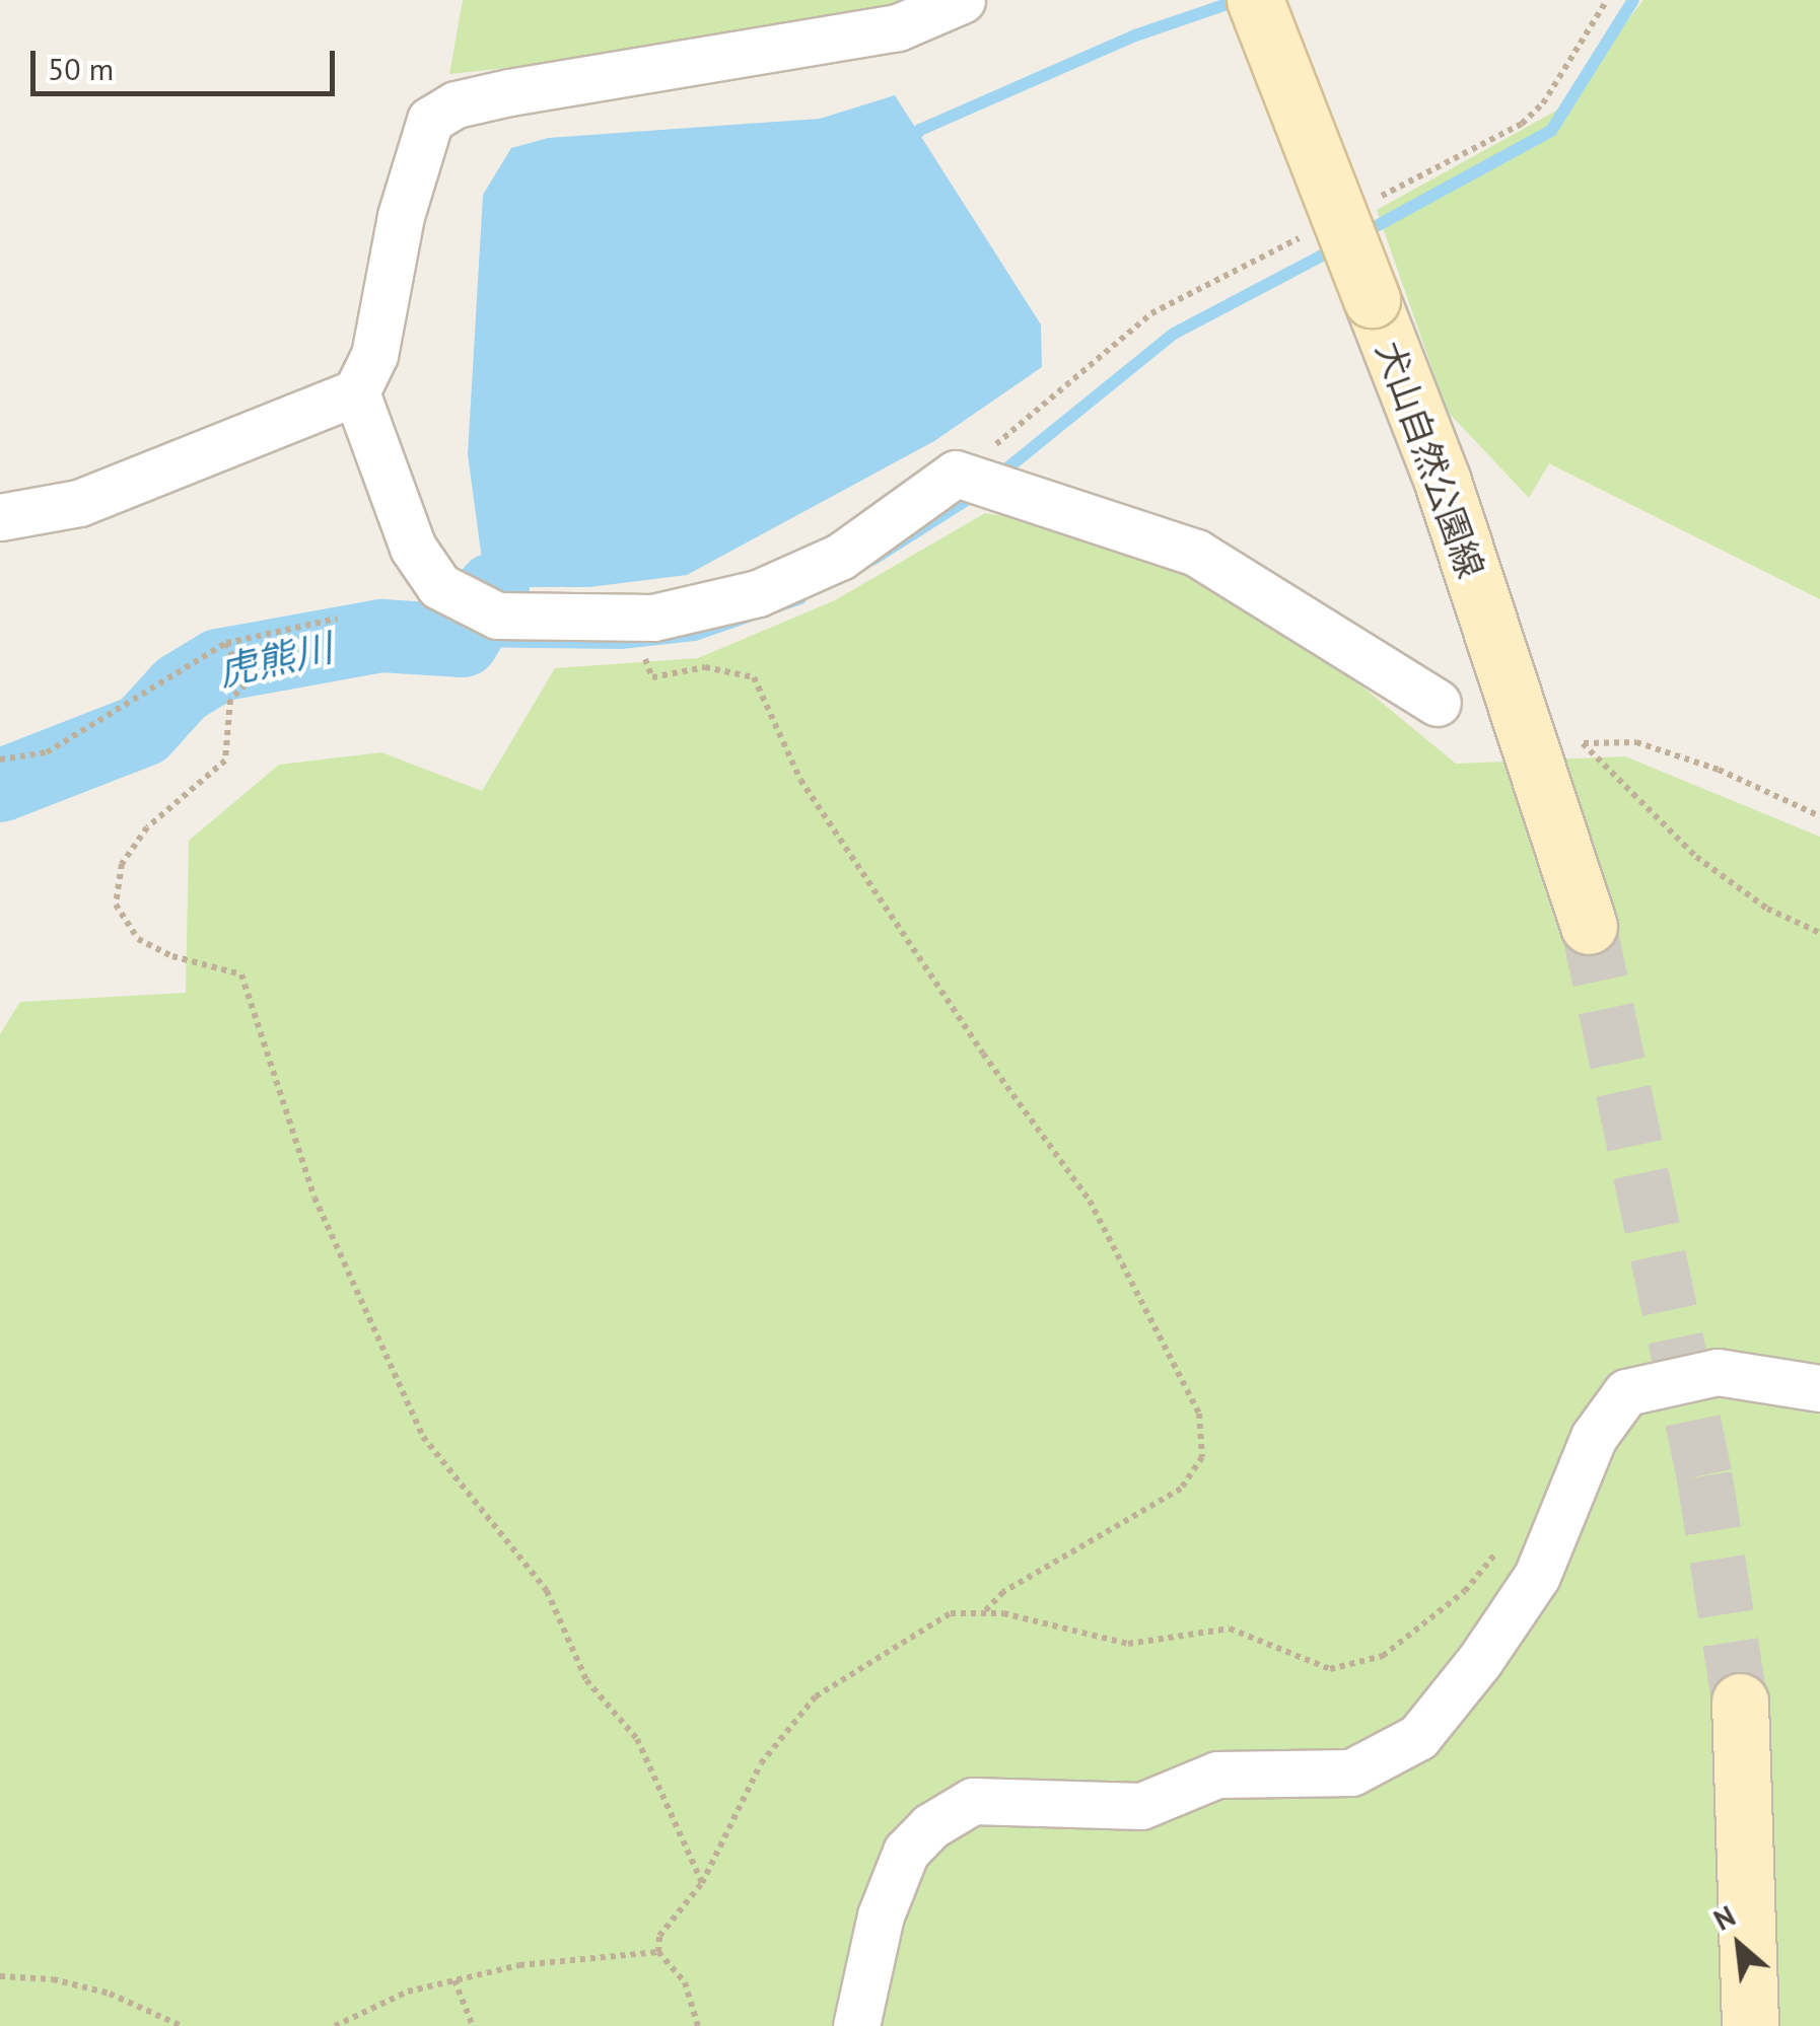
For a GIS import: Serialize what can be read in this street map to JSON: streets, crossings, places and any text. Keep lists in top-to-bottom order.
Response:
{
  "streets": {
    "main road": ["犬山自然公園線"]
  },
  "water": ["虎熊川"],
  "scale_bar": "50 m",
  "north": "top left"
}
